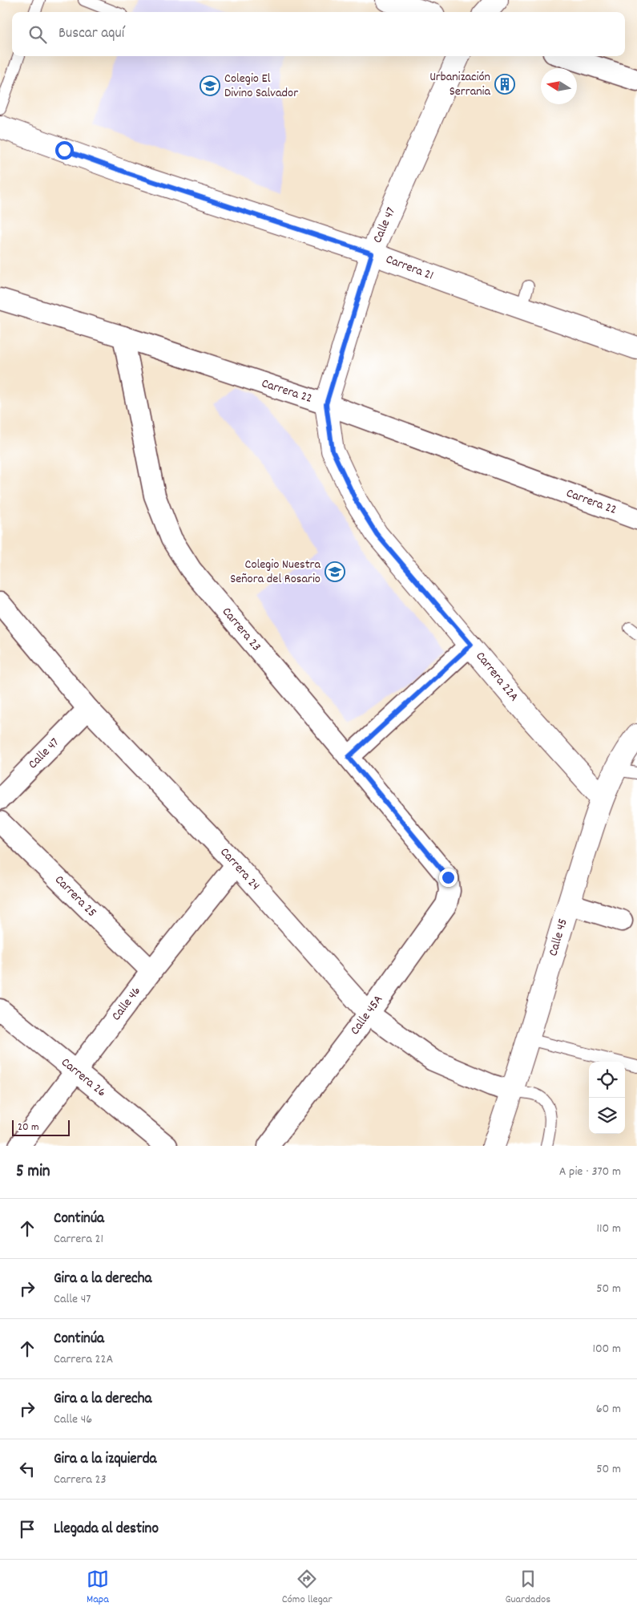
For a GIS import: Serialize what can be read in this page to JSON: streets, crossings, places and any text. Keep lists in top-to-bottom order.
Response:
{
  "streets": {
    "street": [
      "Calle 47",
      "Carrera 21",
      "Carrera 22",
      "Carrera 23",
      "Carrera 22A",
      "Carrera 24",
      "Carrera 25",
      "Calle 45",
      "Calle 46",
      "Calle 45A",
      "Carrera 26"
    ]
  },
  "crossings": [
    ["Calle 47", "Carrera 21"],
    ["Calle 47", "Carrera 22"],
    ["Calle 47", "Carrera 22A"],
    ["Calle 47", "Carrera 24"],
    ["Carrera 22", "Carrera 23"],
    ["Carrera 22", "Carrera 22A"],
    ["Carrera 23", "Calle 45A"],
    ["Carrera 22A", "Calle 45"],
    ["Carrera 24", "Calle 45"],
    ["Carrera 24", "Calle 46"],
    ["Carrera 24", "Calle 45A"],
    ["Carrera 25", "Calle 46"],
    ["Calle 46", "Carrera 26"]
  ],
  "places": {
    "building": ["Urbanización Serrania"],
    "school or university": ["Colegio El Divino Salvador", "Colegio Nuestra Señora del Rosario"]
  },
  "scale_bar": "20 m",
  "north": "left",
  "page": {
    "search": "Buscar aquí",
    "scale": "20 m",
    "heading": ["5 min", "A pie · 370 m"],
    "list": [
      ["Continúa", "Carrera 21", "110 m"],
      ["Gira a la derecha", "Calle 47", "50 m"],
      ["Continúa", "Carrera 22A", "100 m"],
      ["Gira a la derecha", "Calle 46", "60 m"],
      ["Gira a la izquierda", "Carrera 23", "50 m"],
      "Llegada al destino"
    ],
    "nav": ["Mapa", "Cómo llegar", "Guardados"]
  }
}
